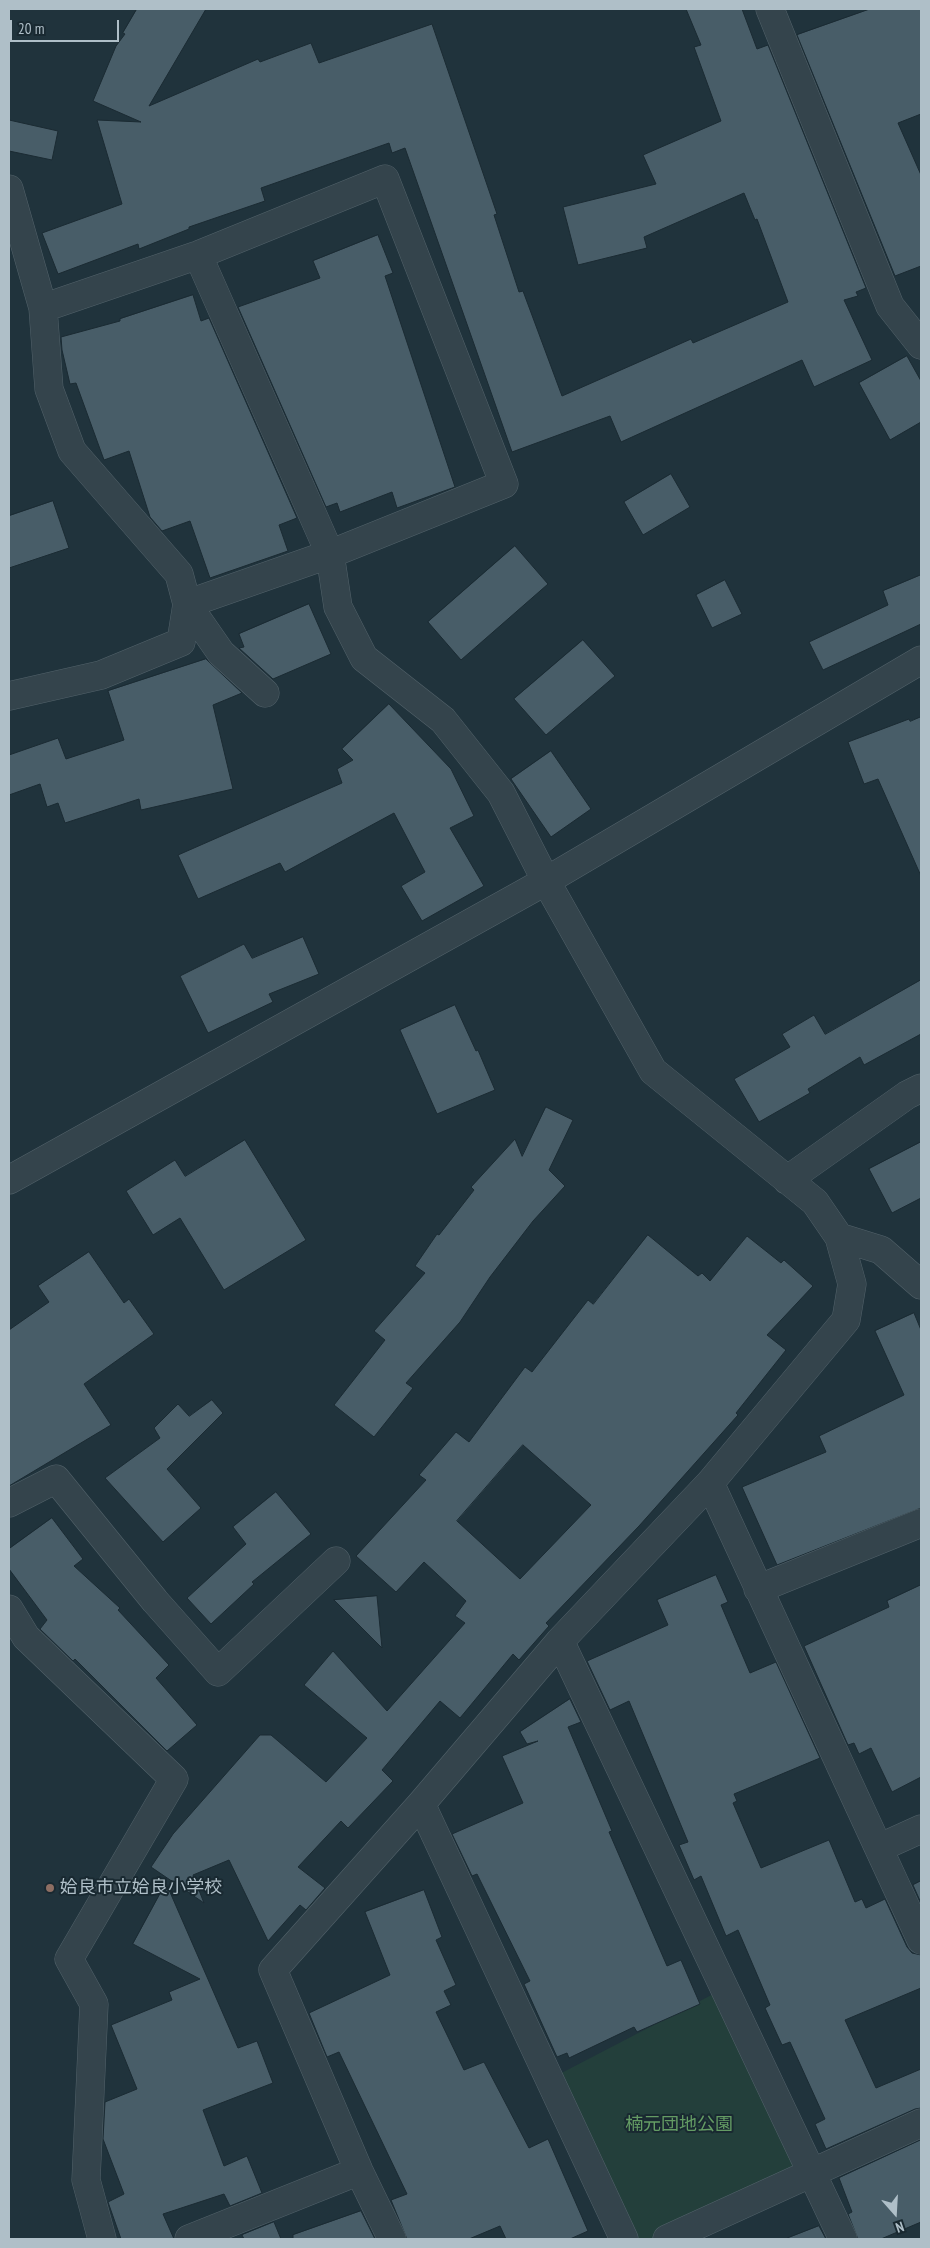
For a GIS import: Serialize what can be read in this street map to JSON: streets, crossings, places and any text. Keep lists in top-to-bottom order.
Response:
{
  "parks": ["楠元団地公園"],
  "places": ["姶良市立姶良小学校"],
  "scale_bar": "20 m",
  "north": "bottom"
}
